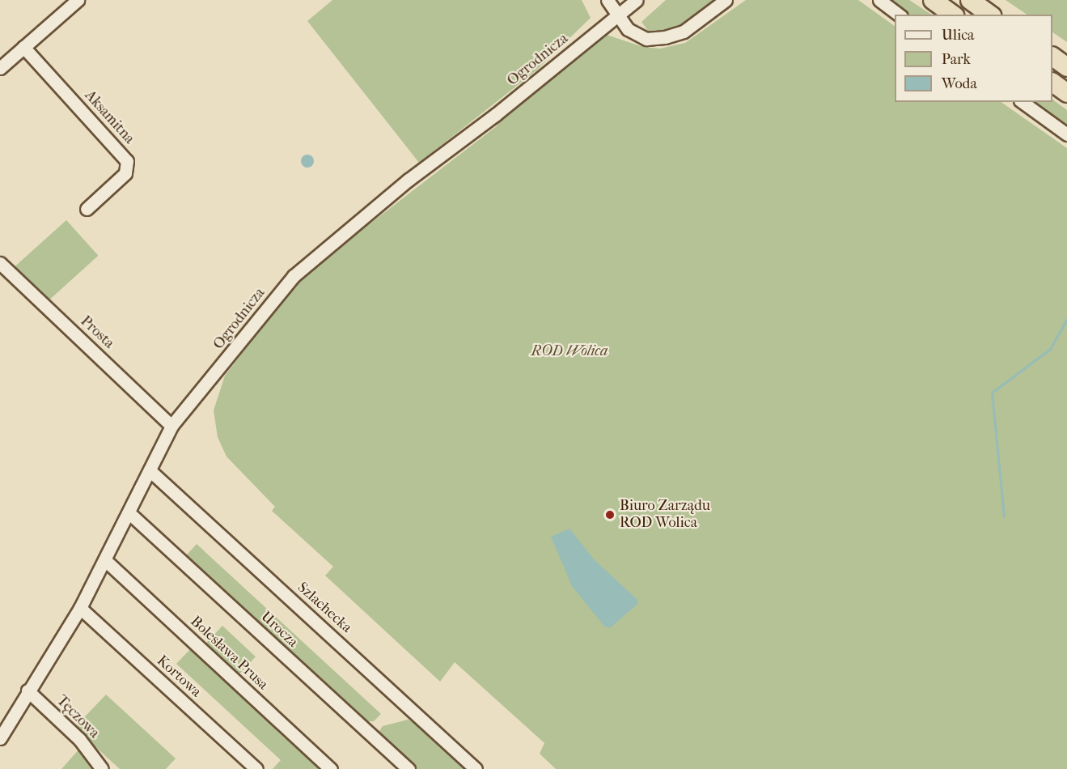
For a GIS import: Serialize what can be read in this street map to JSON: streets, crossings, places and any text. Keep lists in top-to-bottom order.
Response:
{
  "streets": {
    "street": [
      "Ogrodnicza",
      "Aksamitna",
      "Prosta",
      "Szlachecka",
      "Urocza",
      "Bolesława Prusa",
      "Kortowa",
      "Tęczowa"
    ]
  },
  "crossings": [
    ["Ogrodnicza", "Prosta"],
    ["Ogrodnicza", "Szlachecka"],
    ["Ogrodnicza", "Urocza"],
    ["Ogrodnicza", "Bolesława Prusa"],
    ["Ogrodnicza", "Kortowa"],
    ["Ogrodnicza", "Tęczowa"]
  ],
  "parks": ["ROD Wolica"],
  "places": ["Biuro Zarządu ROD Wolica"],
  "legend": ["Ulica", "Park", "Woda"]
}
